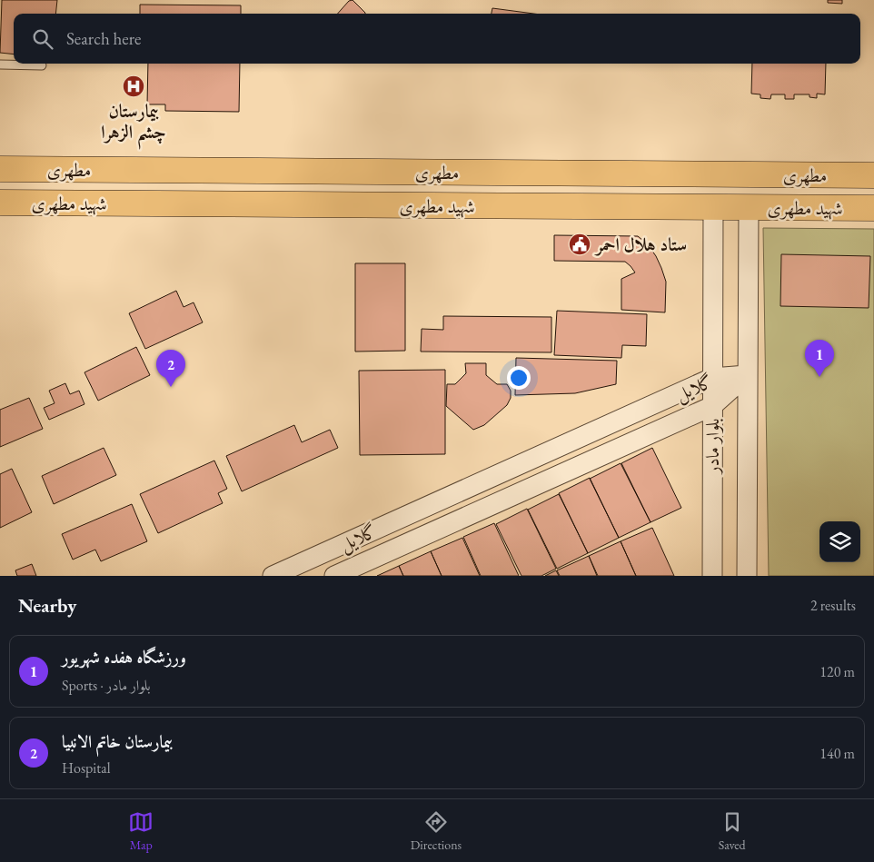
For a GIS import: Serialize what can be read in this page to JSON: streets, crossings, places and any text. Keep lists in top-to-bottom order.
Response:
{
  "streets": {
    "main road": ["مطهری", "شهید مطهری"],
    "street": ["گلایل", "بلوار مادر"]
  },
  "crossings": [
    ["شهید مطهری", "بلوار مادر"],
    ["گلایل", "بلوار مادر"]
  ],
  "places": {
    "hospital": ["بیمارستان چشم الزهرا"],
    "public building": ["ستاد هلال احمر"]
  },
  "page": {
    "search": "Search here",
    "pins": ["1", "2"],
    "heading": ["Nearby", "2 results"],
    "list": [
      {
        "mark": "1",
        "name": "ورزشگاه هفده شهریور",
        "note": "Sports · بلوار مادر",
        "value": "120 m"
      },
      {
        "mark": "2",
        "name": "بیمارستان خاتم الانبیا",
        "note": "Hospital",
        "value": "140 m"
      }
    ],
    "nav": ["Map", "Directions", "Saved"]
  }
}
